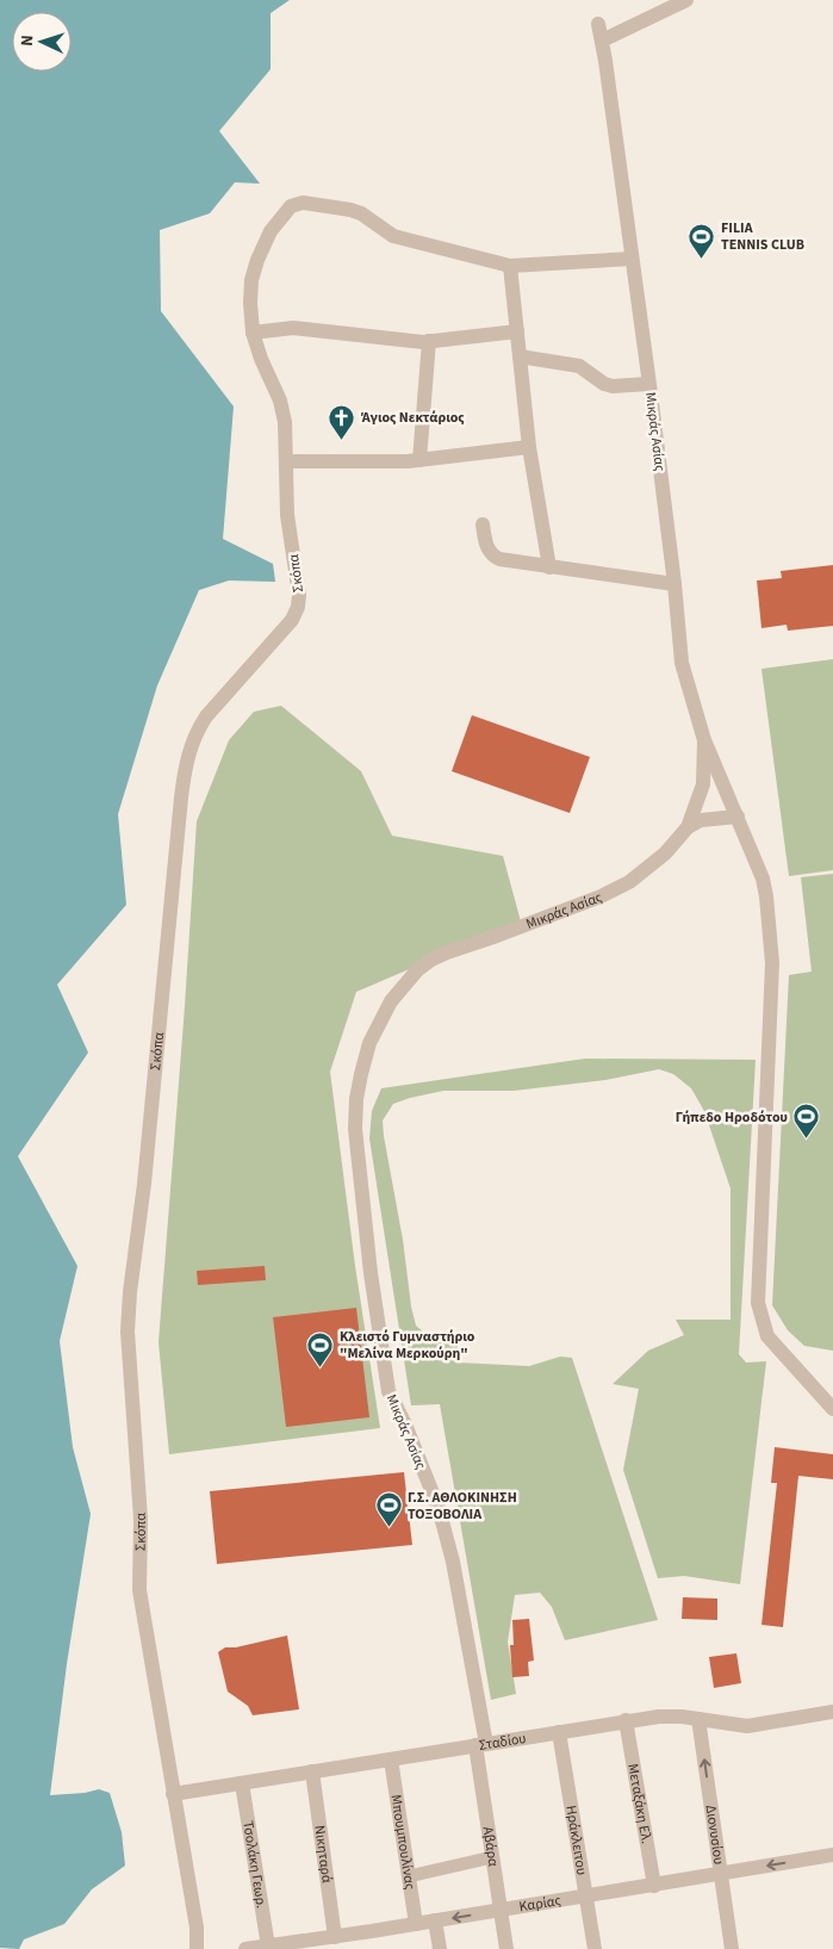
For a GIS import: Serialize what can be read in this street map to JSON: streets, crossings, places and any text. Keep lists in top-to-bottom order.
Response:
{
  "streets": {
    "street": [
      "Μικράς Ασίας",
      "Σκόπα",
      "Σταδίου",
      "Μεταξάκη Ελ.",
      "Διονυσίου",
      "Ηράκλειτου",
      "Μπουμπουλίνας",
      "Αβάρα",
      "Νικηταρά",
      "Τσολάκη Γεωρ.",
      "Καρίας"
    ]
  },
  "crossings": [
    ["Μικράς Ασίας", "Σταδίου"],
    ["Μικράς Ασίας", "Αβάρα"],
    ["Σκόπα", "Σταδίου"],
    ["Σταδίου", "Μεταξάκη Ελ."],
    ["Σταδίου", "Διονυσίου"],
    ["Σταδίου", "Ηράκλειτου"],
    ["Σταδίου", "Μπουμπουλίνας"],
    ["Σταδίου", "Αβάρα"],
    ["Σταδίου", "Νικηταρά"],
    ["Σταδίου", "Τσολάκη Γεωρ."],
    ["Μεταξάκη Ελ.", "Καρίας"],
    ["Διονυσίου", "Καρίας"],
    ["Ηράκλειτου", "Καρίας"],
    ["Μπουμπουλίνας", "Καρίας"],
    ["Αβάρα", "Καρίας"],
    ["Νικηταρά", "Καρίας"],
    ["Τσολάκη Γεωρ.", "Καρίας"]
  ],
  "one_way": ["Διονυσίου"],
  "places": {
    "sports": [
      "FILIA TENNIS CLUB",
      "Γήπεδο Ηροδότου",
      "Κλειστό Γυμναστήριο \"Μελίνα Μερκούρη\"",
      "Γ.Σ. ΑΘΛΟΚΙΝΗΣΗ ΤΟΞΟΒΟΛΙΑ"
    ],
    "church": ["Άγιος Νεκτάριος"]
  },
  "north": "left"
}
